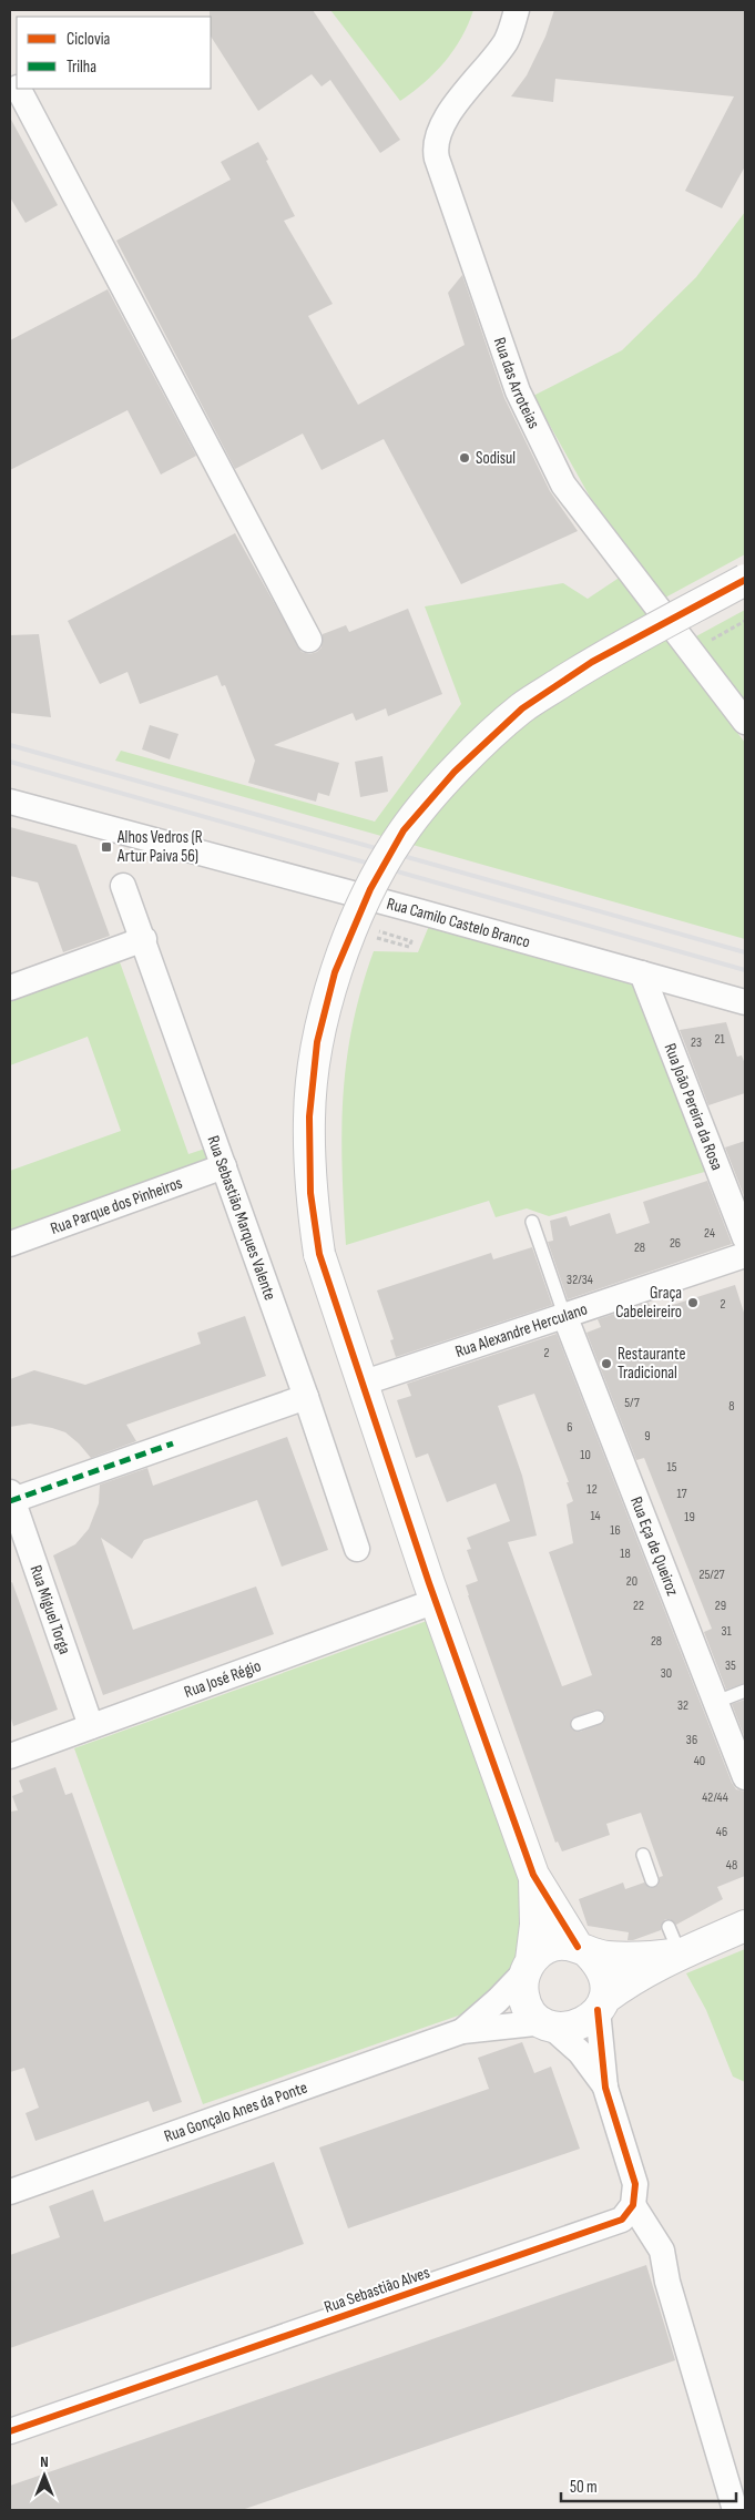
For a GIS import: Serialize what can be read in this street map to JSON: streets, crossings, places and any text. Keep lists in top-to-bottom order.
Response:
{
  "streets": {
    "street": [
      "Rua das Arroteias",
      "Rua Camilo Castelo Branco",
      "Rua João Pereira da Rosa",
      "Rua Parque dos Pinheiros",
      "Rua Sebastião Marques Valente",
      "Rua Alexandre Herculano",
      "Rua Eça de Queiroz",
      "Rua Miguel Torga",
      "Rua José Régio",
      "Rua Gonçalo Anes da Ponte",
      "Rua Sebastião Alves"
    ]
  },
  "crossings": [
    ["Rua Camilo Castelo Branco", "Rua João Pereira da Rosa"],
    ["Rua Parque dos Pinheiros", "Rua Sebastião Marques Valente"],
    ["Rua Alexandre Herculano", "Rua Eça de Queiroz"],
    ["Rua Miguel Torga", "Rua José Régio"]
  ],
  "places": {
    "other": ["Sodisul", "Graça Cabeleireiro", "Restaurante Tradicional"],
    "transit": ["Alhos Vedros (R Artur Paiva 56)"]
  },
  "house_numbers": [
    "21",
    "23",
    "24",
    "26",
    "28",
    "32/34",
    "2",
    "2",
    "5/7",
    "8",
    "6",
    "9",
    "10",
    "15",
    "12",
    "17",
    "14",
    "19",
    "16",
    "18",
    "25/27",
    "20",
    "22",
    "29",
    "31",
    "28",
    "35",
    "30",
    "32",
    "36",
    "40",
    "42/44",
    "46",
    "48"
  ],
  "legend": ["Ciclovia", "Trilha"],
  "scale_bar": "50 m",
  "north": "top"
}
